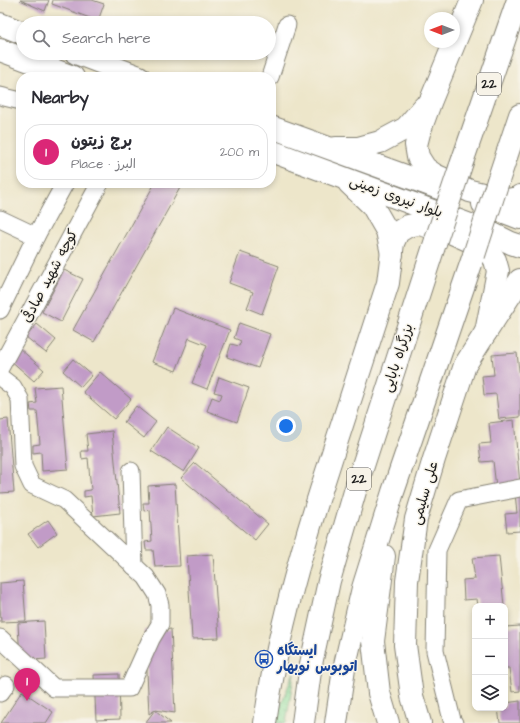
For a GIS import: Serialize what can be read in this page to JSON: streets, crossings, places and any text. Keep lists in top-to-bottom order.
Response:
{
  "streets": {
    "main road": [
      "22",
      "بلوار نیروی زمینی",
      "بزرگراه بابایی",
      "علی سلیمی"
    ],
    "street": ["کوچه شهید صادقی"]
  },
  "places": {
    "bus stop": ["ایستگاه اتوبوس نوبهار"]
  },
  "north": "left",
  "page": {
    "search": "Search here",
    "heading": "Nearby",
    "list": [
      {
        "mark": "1",
        "name": "برج زیتون",
        "note": "Place · البرز",
        "value": "200 m"
      }
    ],
    "map_buttons": ["+", "−"],
    "pins": "1"
  }
}
